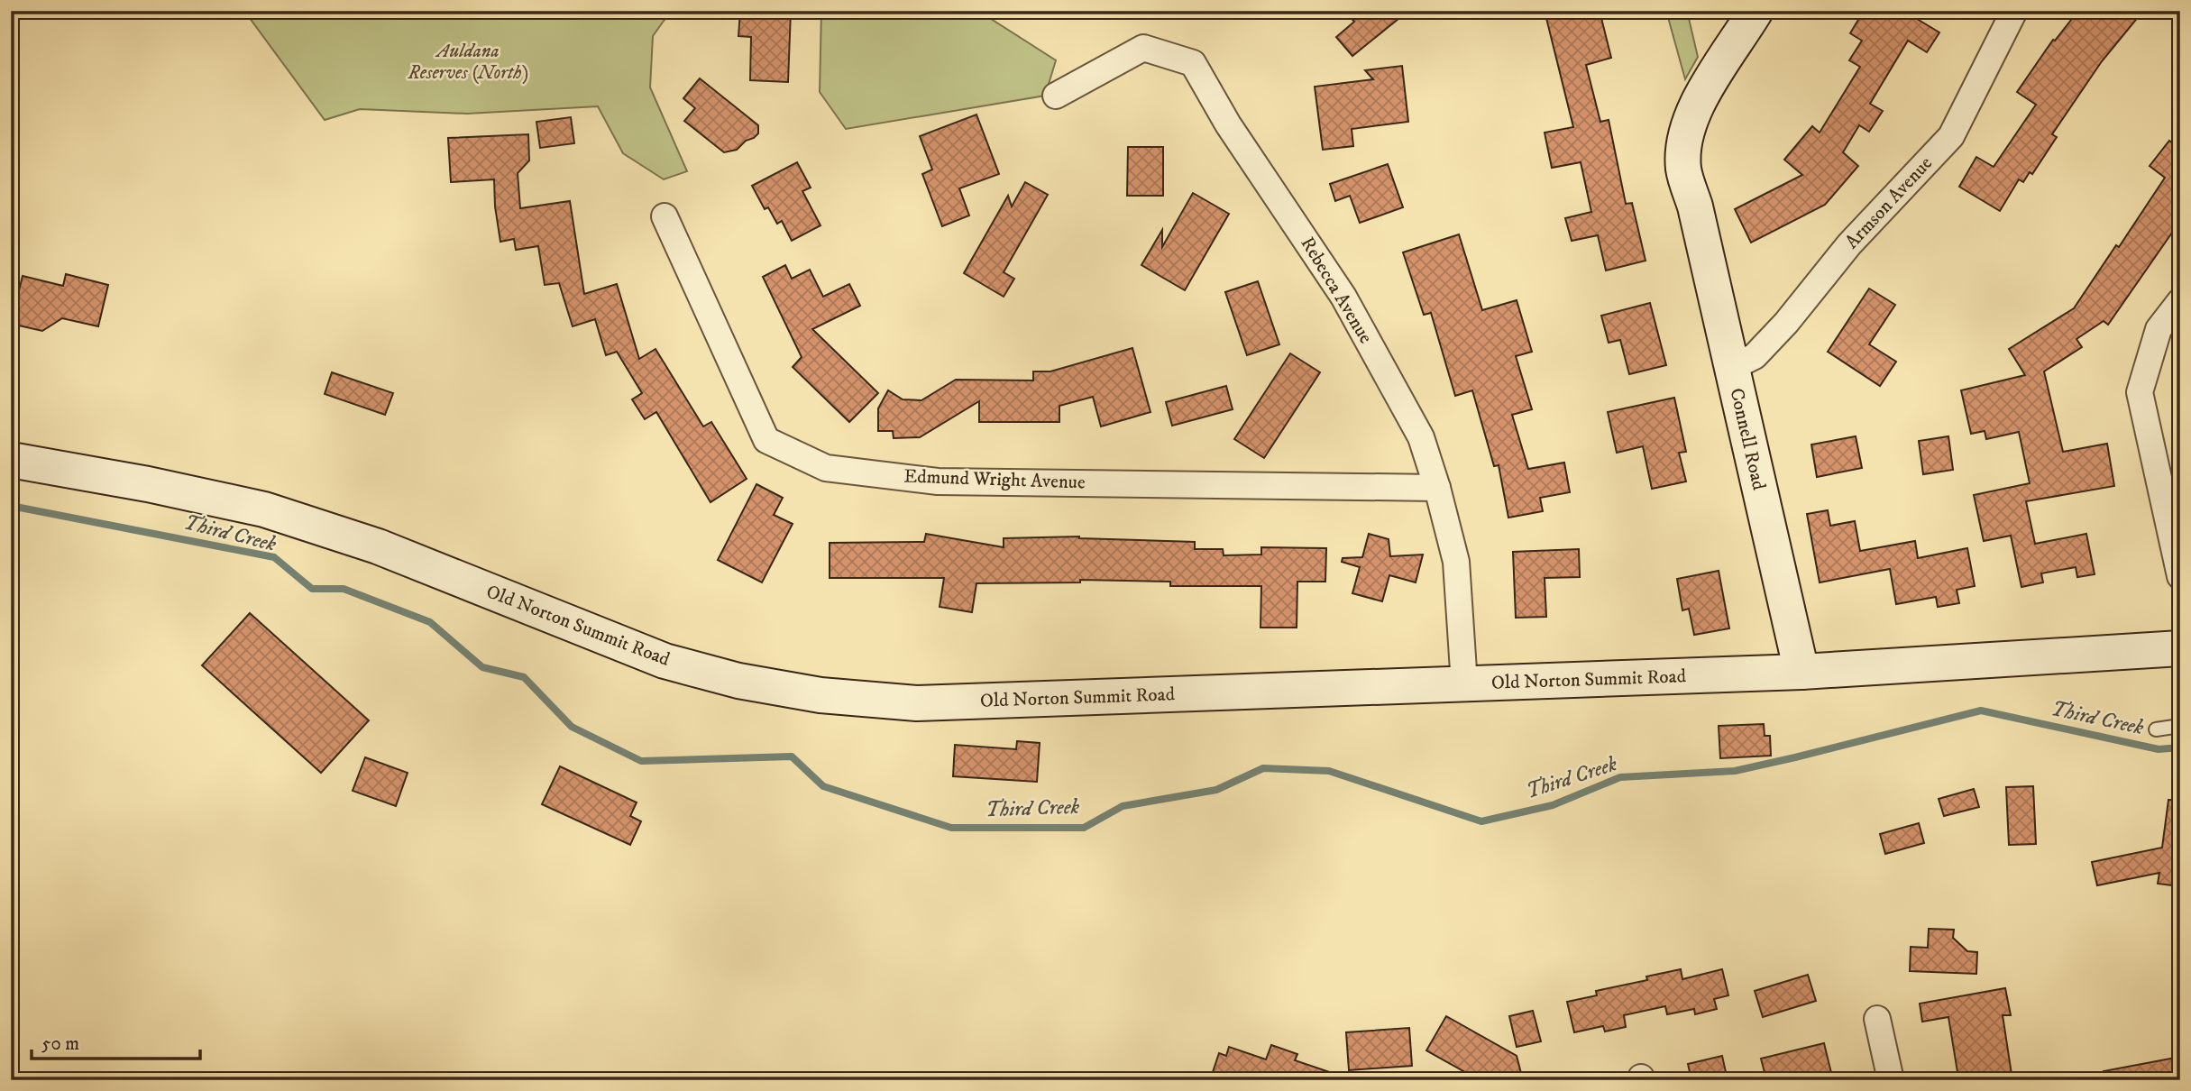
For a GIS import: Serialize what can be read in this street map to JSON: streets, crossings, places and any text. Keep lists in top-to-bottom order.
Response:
{
  "streets": {
    "main road": ["Connell Road", "Old Norton Summit Road"],
    "street": ["Armson Avenue", "Rebecca Avenue", "Edmund Wright Avenue"]
  },
  "crossings": [
    ["Armson Avenue", "Connell Road"],
    ["Rebecca Avenue", "Edmund Wright Avenue"],
    ["Rebecca Avenue", "Old Norton Summit Road"],
    ["Connell Road", "Old Norton Summit Road"]
  ],
  "water": ["Third Creek"],
  "parks": ["Auldana Reserves (North)"],
  "scale_bar": "50 m"
}
